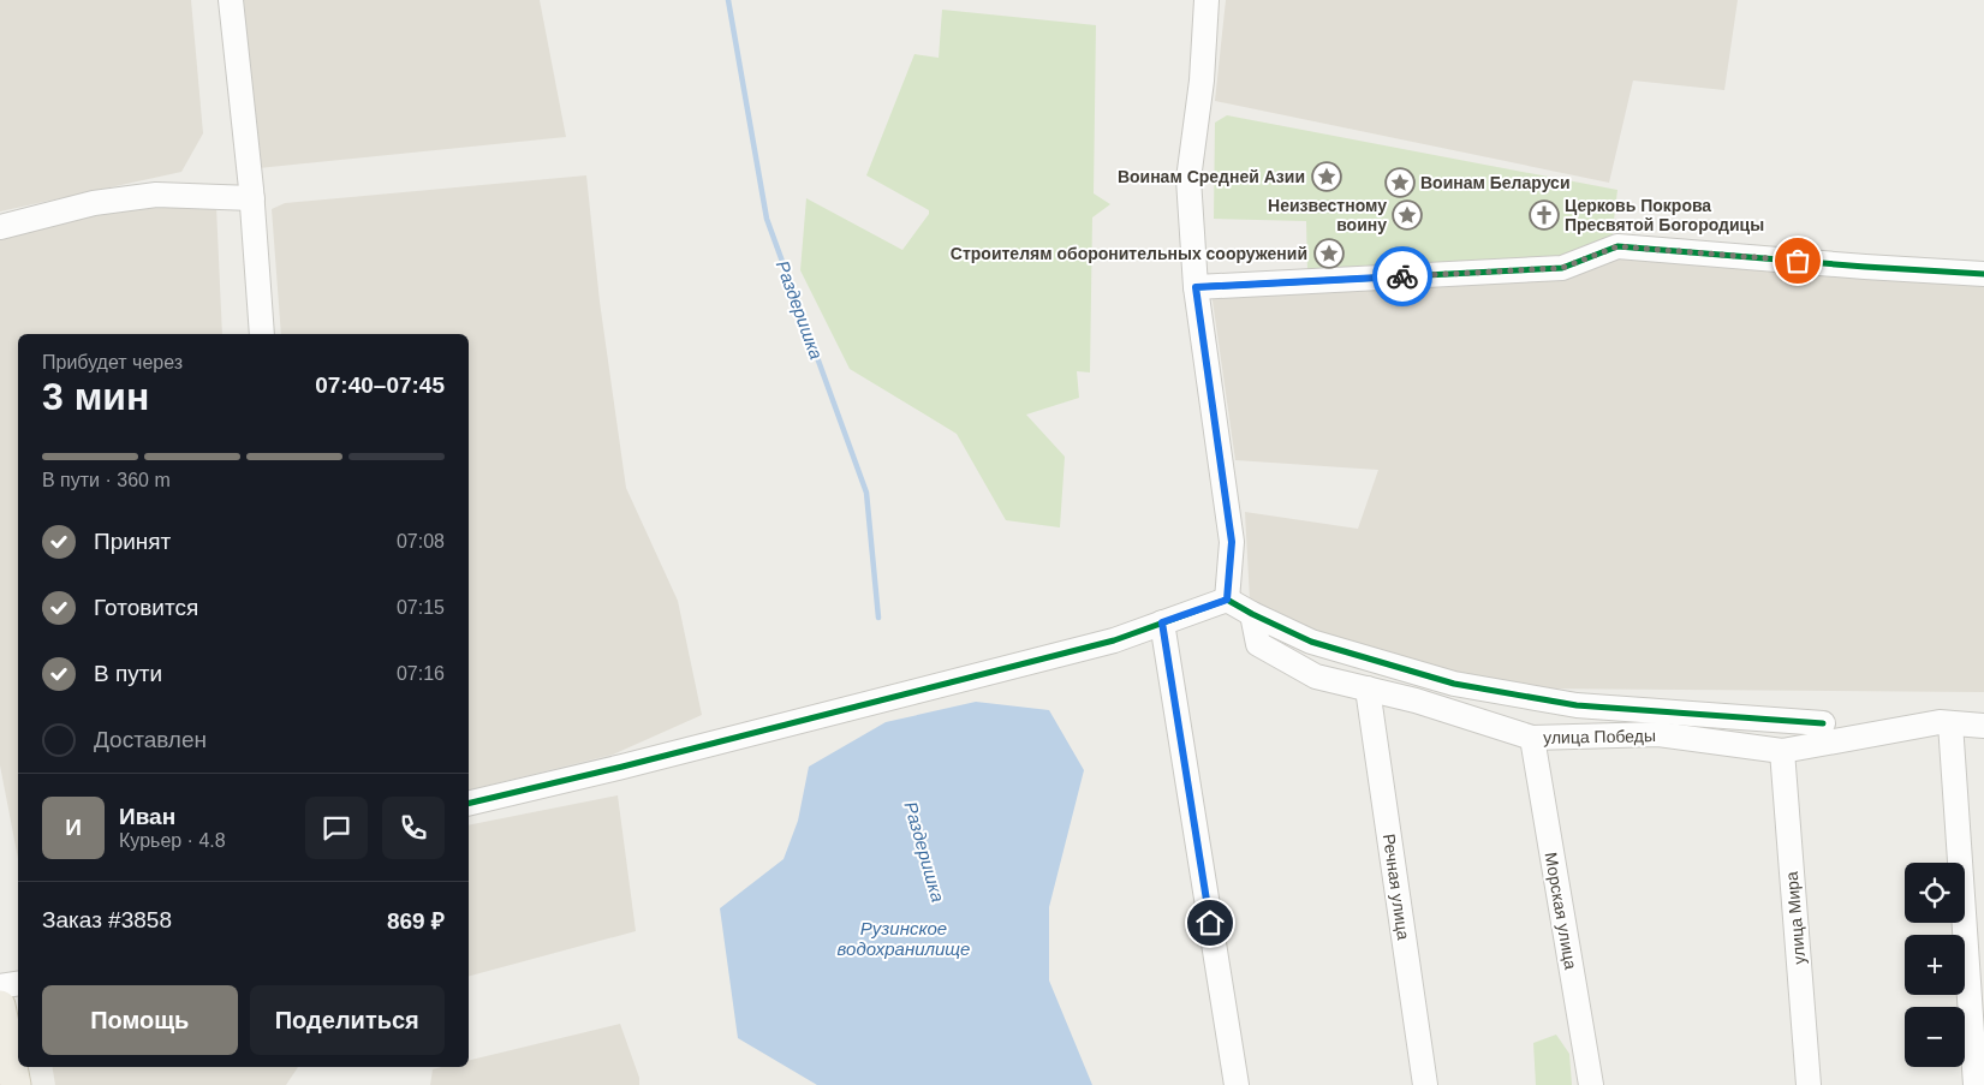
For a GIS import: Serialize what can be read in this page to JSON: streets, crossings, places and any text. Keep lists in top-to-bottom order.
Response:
{
  "streets": {
    "street": [
      "улица Победы",
      "Речная улица",
      "Морская улица",
      "улица Мира"
    ]
  },
  "crossings": [
    ["улица Победы", "Речная улица"],
    ["улица Победы", "Морская улица"],
    ["улица Победы", "улица Мира"]
  ],
  "water": ["Раздеришка", "Рузинское водохранилище"],
  "places": {
    "place": [
      "Воинам Средней Азии",
      "Воинам Беларуси",
      "Неизвестному воину",
      "Строителям оборонительных сооружений"
    ],
    "church": ["Церковь Покрова Пресвятой Богородицы"]
  },
  "page": {
    "heading": ["3 мин", "Прибудет через", "07:40–07:45"],
    "panel": [
      "Иван",
      "Курьер · 4.8",
      "Заказ #3858",
      "869 ₽"
    ],
    "bar": "В пути · 360 m",
    "list": [
      ["Принят", "07:08"],
      ["Готовится", "07:15"],
      ["В пути", "07:16"],
      "Доставлен"
    ],
    "round": "И",
    "map_buttons": ["+", "−"],
    "buttons": ["Помощь", "Поделиться"]
  }
}
